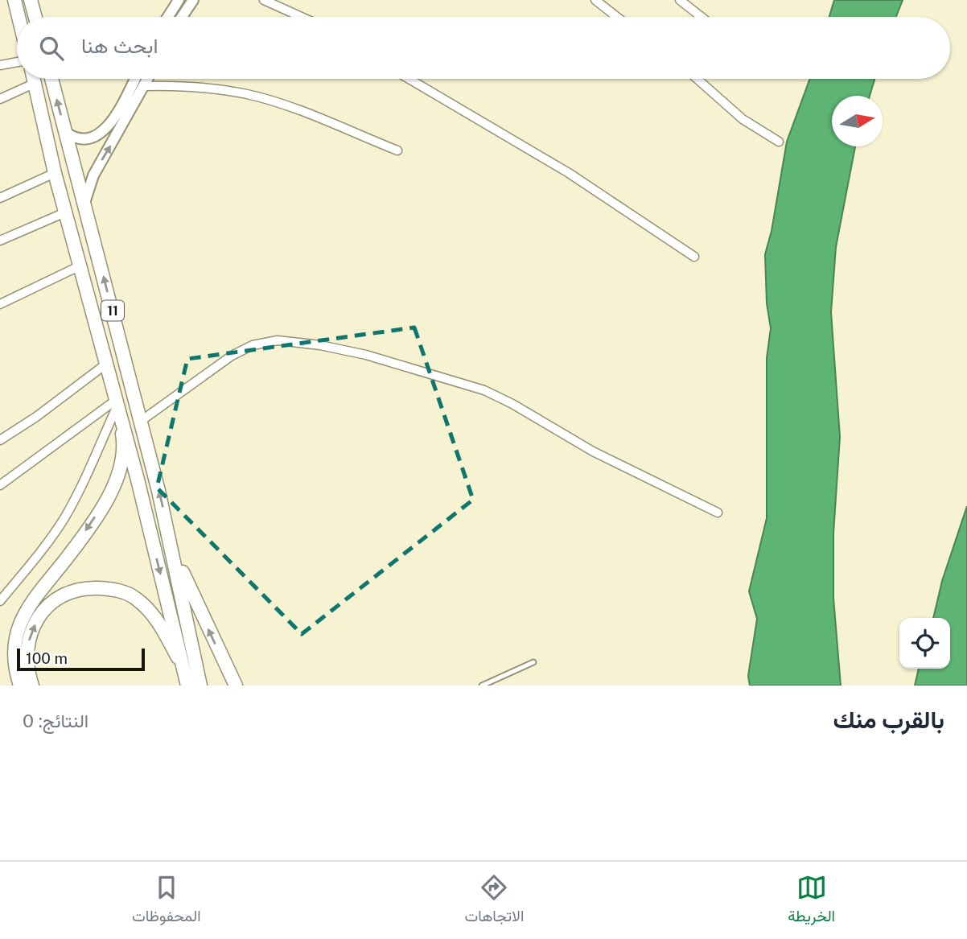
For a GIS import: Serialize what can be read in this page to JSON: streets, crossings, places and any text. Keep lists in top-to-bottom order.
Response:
{
  "streets": {
    "main road": ["11"]
  },
  "scale_bar": "100 m",
  "north": "right",
  "page": {
    "search": "ابحث هنا",
    "scale": "100 m",
    "heading": ["بالقرب منك", "النتائج: 0"],
    "nav": ["الخريطة", "الاتجاهات", "المحفوظات"]
  }
}
